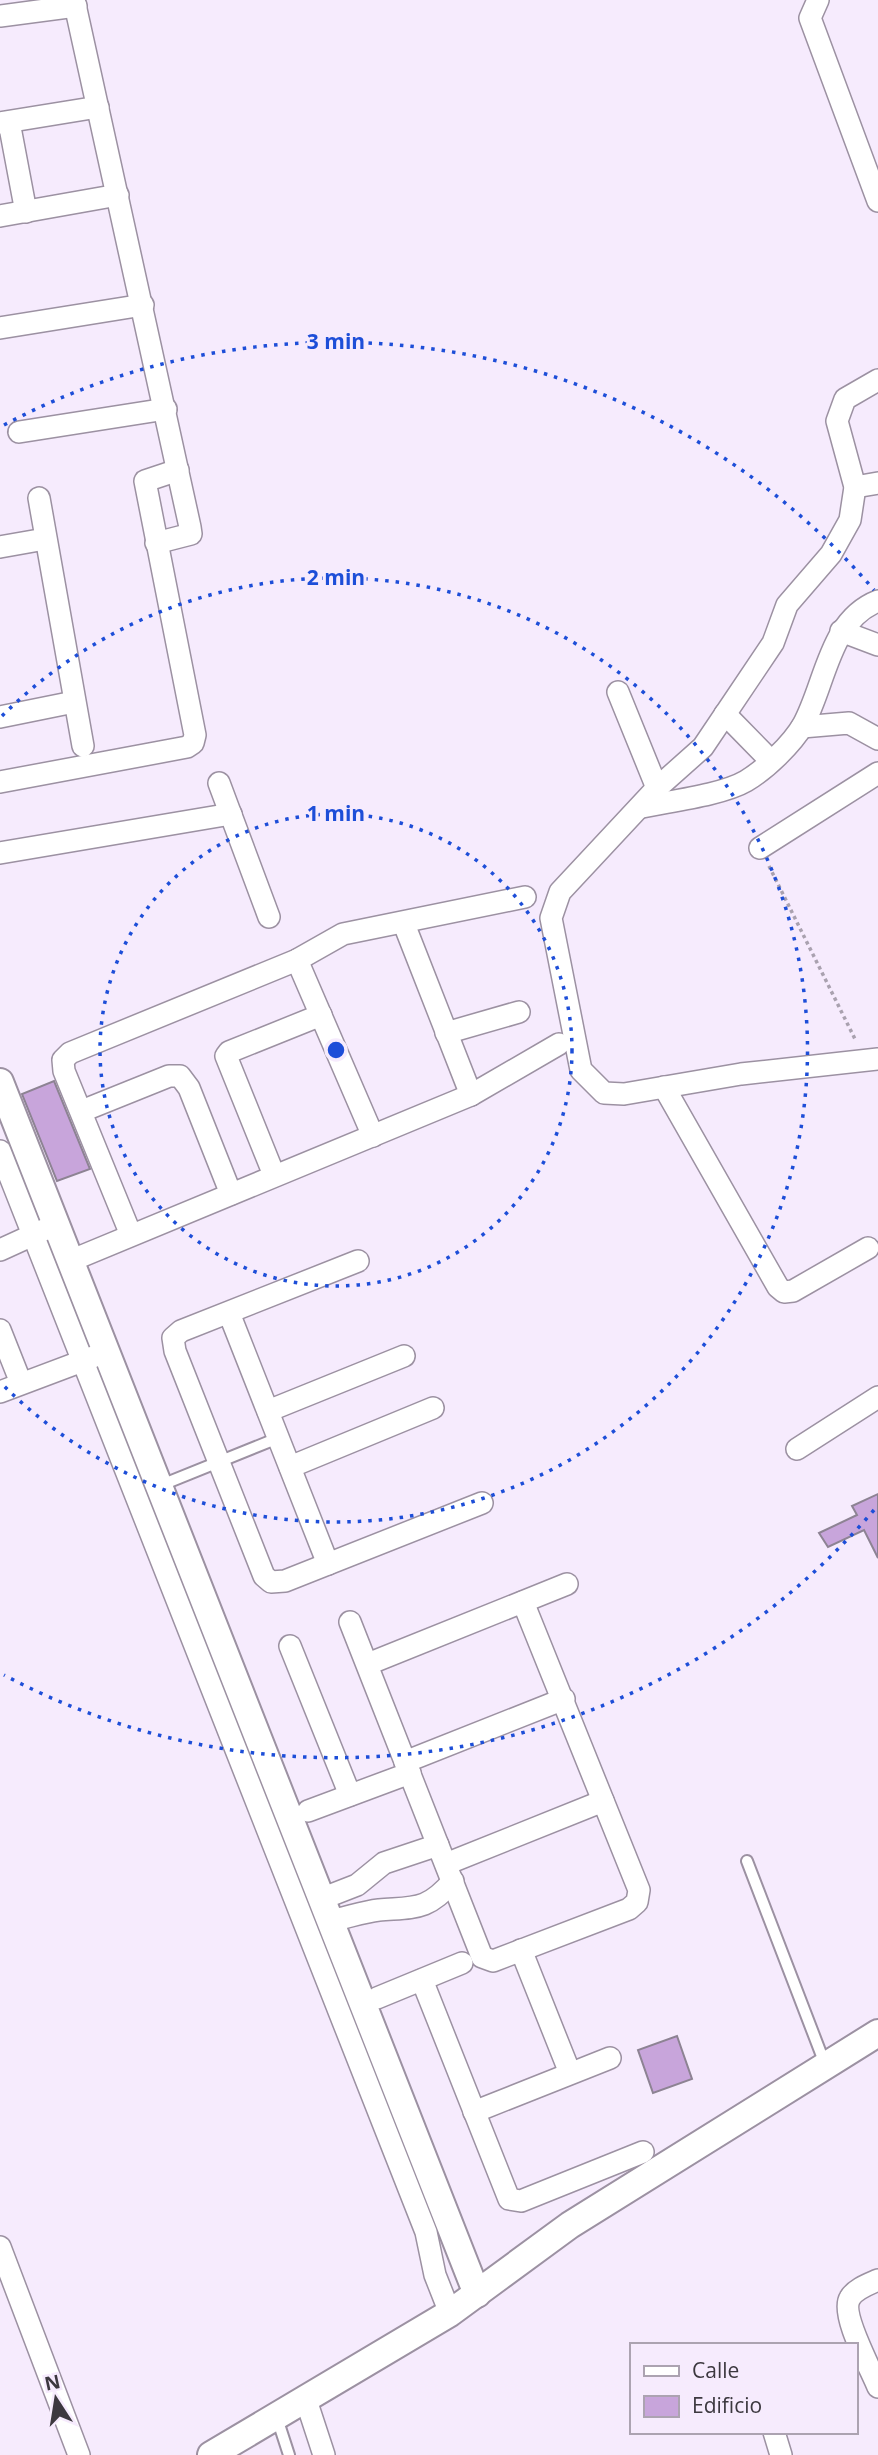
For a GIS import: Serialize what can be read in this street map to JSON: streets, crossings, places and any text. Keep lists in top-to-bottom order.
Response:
{
  "legend": ["Calle", "Edificio"],
  "north": "top",
  "rings": ["3 min", "2 min", "1 min"]
}
